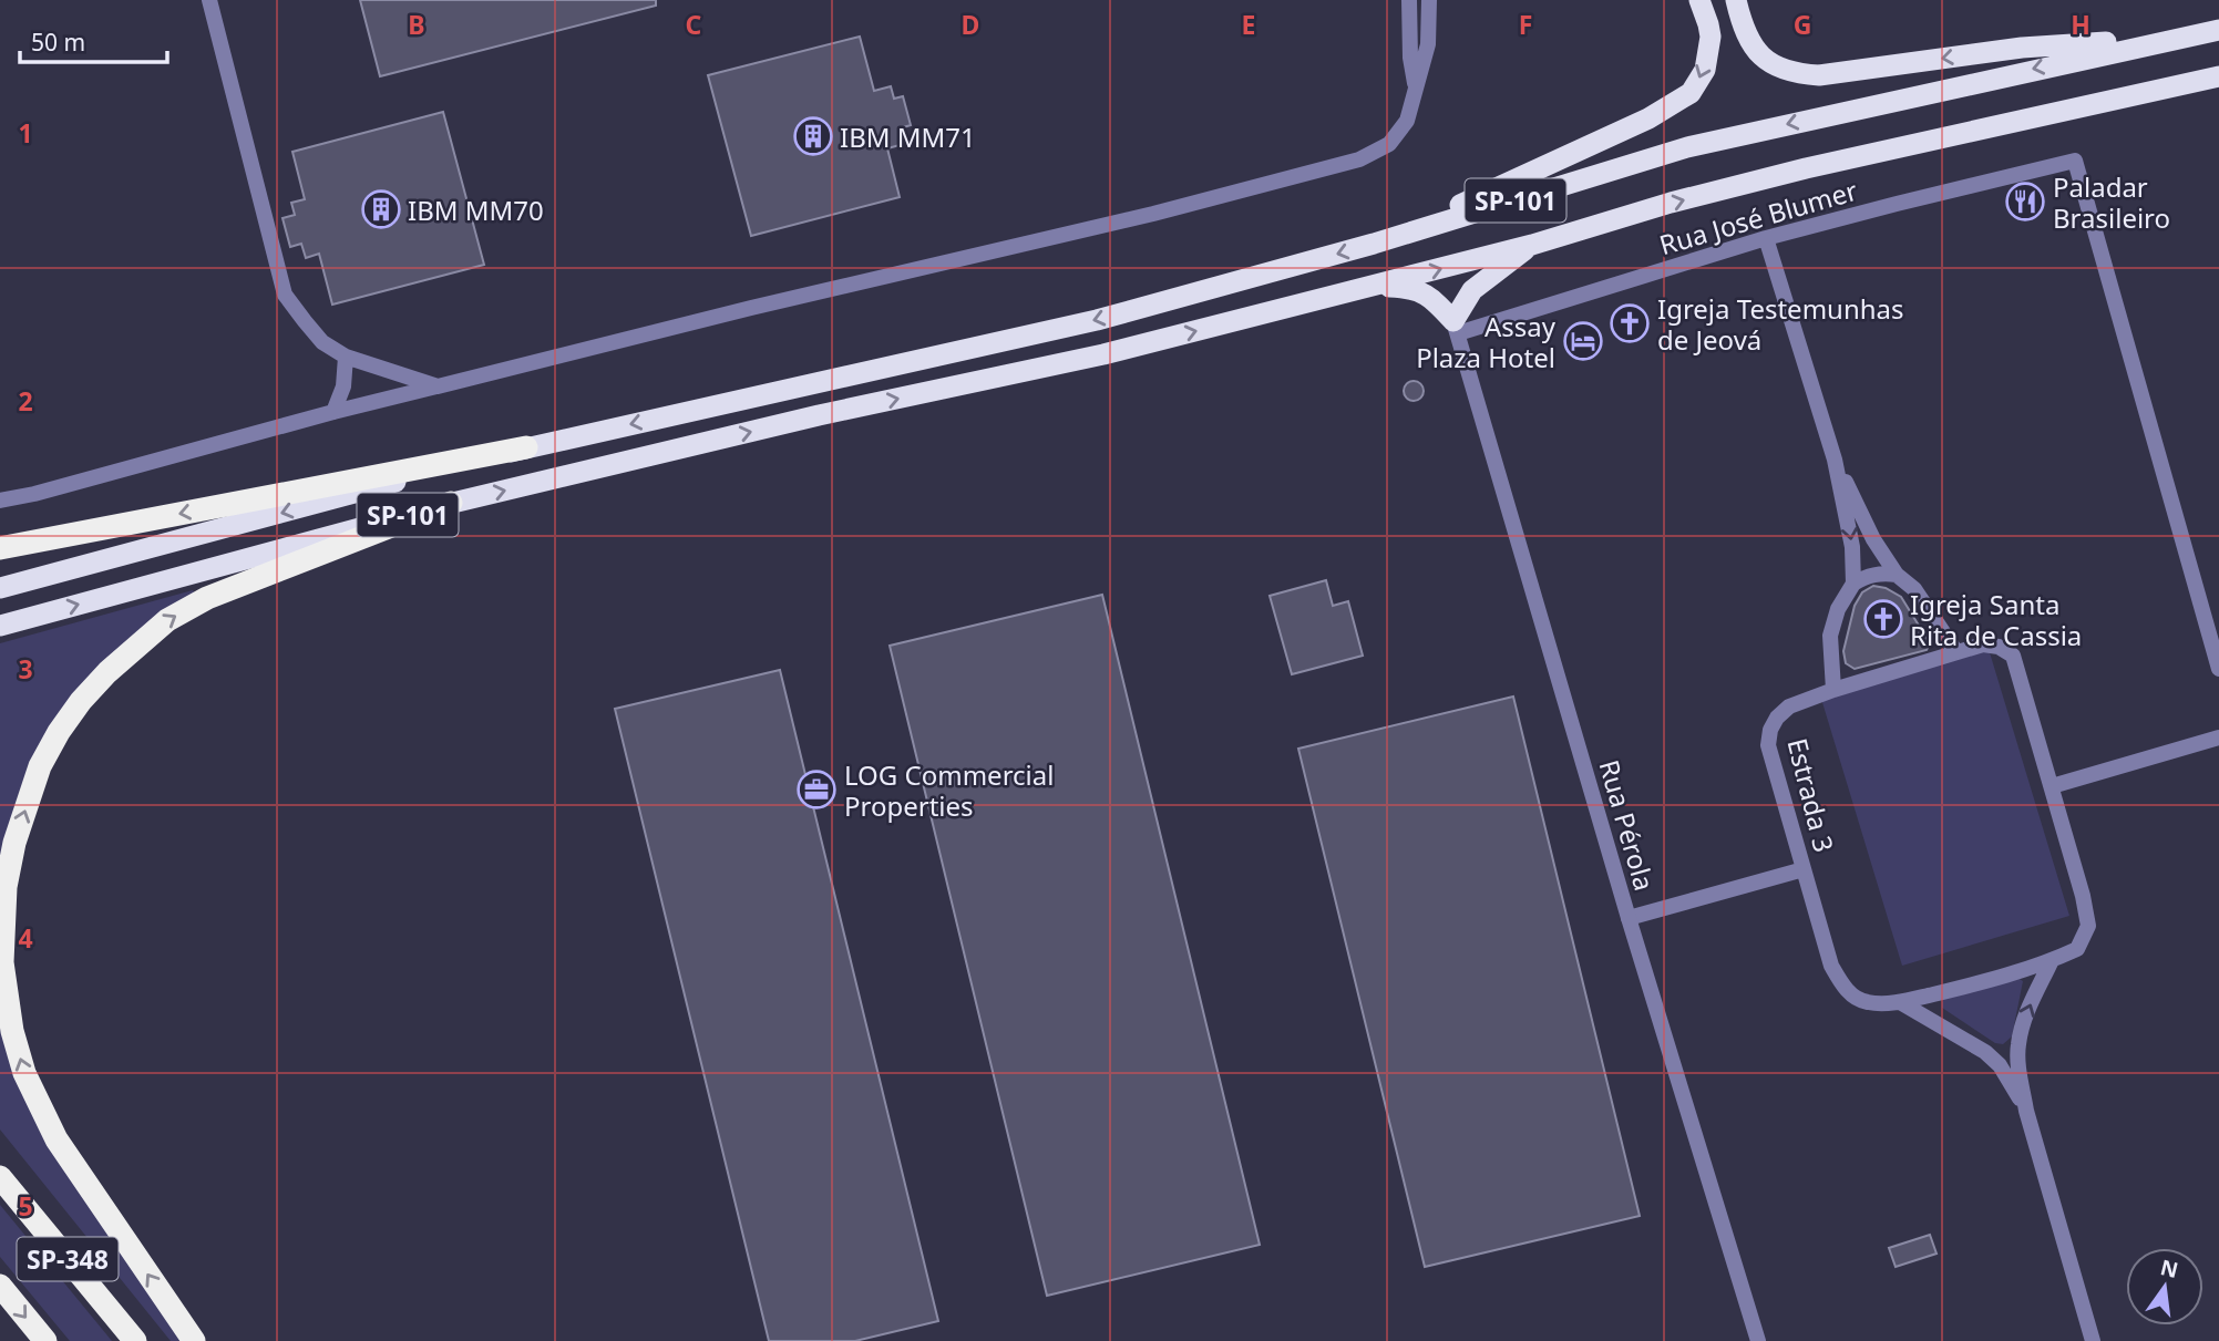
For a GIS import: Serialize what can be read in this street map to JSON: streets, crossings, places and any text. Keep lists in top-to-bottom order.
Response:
{
  "streets": {
    "highway": ["SP-101", "SP-348"],
    "street": ["Rua José Blumer", "Estrada 3", "Rua Pérola"]
  },
  "crossings": [
    ["Rua José Blumer", "Rua Pérola"]
  ],
  "places": {
    "building": ["IBM MM71", "IBM MM70"],
    "restaurant": ["Paladar Brasileiro"],
    "church": ["Igreja Testemunhas de Jeová", "Igreja Santa Rita de Cassia"],
    "hotel": ["Assay Plaza Hotel"],
    "office": ["LOG Commercial Properties"]
  },
  "scale_bar": "50 m",
  "north": "top",
  "grid": {
    "columns": [
      "B",
      "C",
      "D",
      "E",
      "F",
      "G",
      "H"
    ],
    "rows": [
      "1",
      "2",
      "3",
      "4",
      "5"
    ]
  }
}
